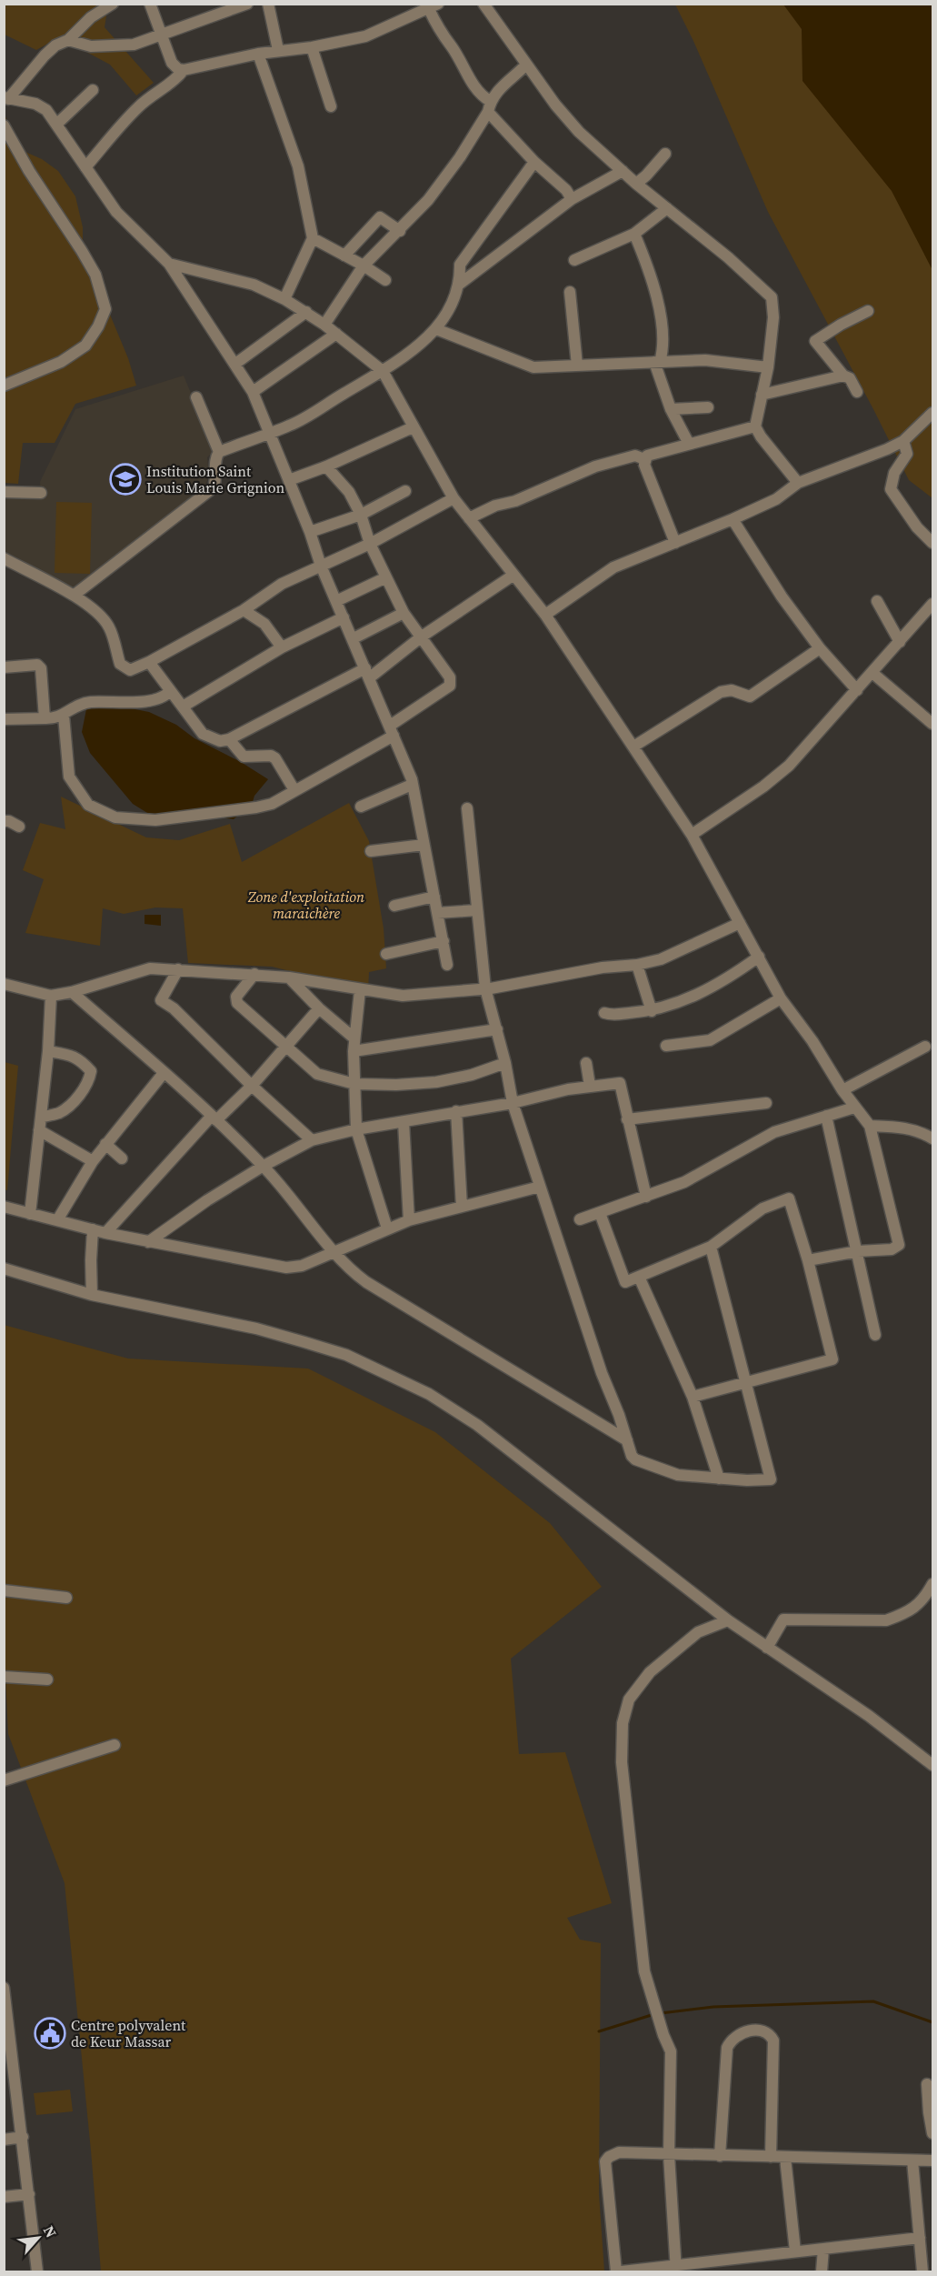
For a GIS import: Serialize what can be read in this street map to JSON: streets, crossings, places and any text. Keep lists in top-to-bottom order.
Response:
{
  "parks": ["Zone d'exploitation maraichère"],
  "places": {
    "school or university": ["Institution Saint Louis Marie Grignion"],
    "public building": ["Centre polyvalent de Keur Massar"]
  },
  "north": "top right"
}
